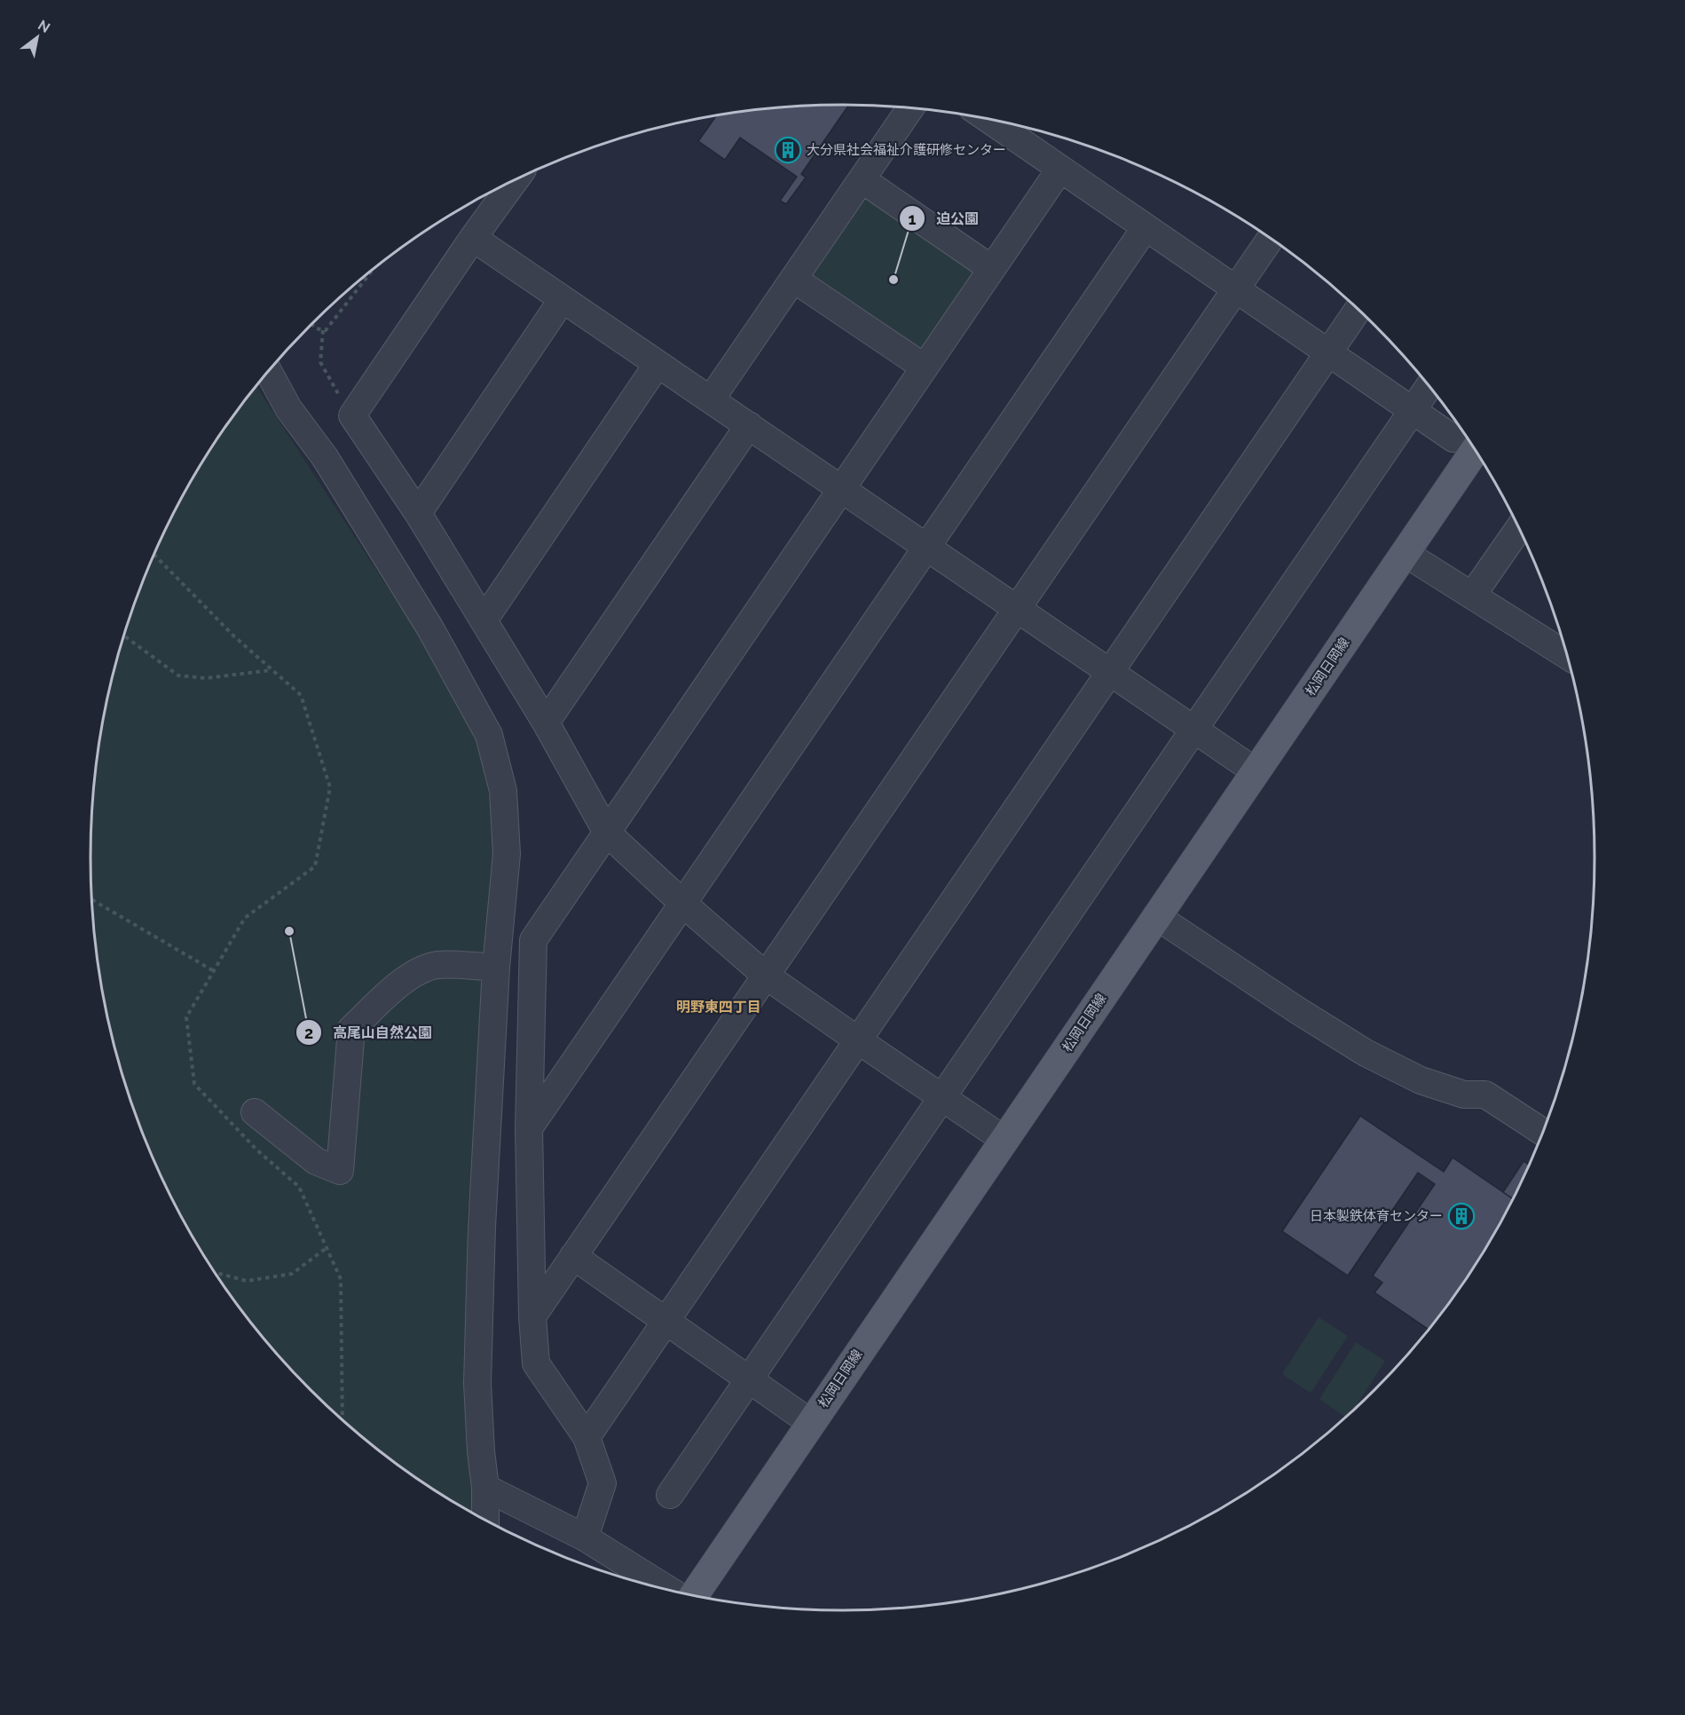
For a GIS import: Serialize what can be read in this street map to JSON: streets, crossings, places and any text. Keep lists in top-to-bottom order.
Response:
{
  "streets": {
    "main road": ["松岡日岡線"]
  },
  "districts": ["明野東四丁目"],
  "places": {
    "building": ["大分県社会福祉介護研修センター", "日本製鉄体育センター"],
    "other": ["迫公園", "高尾山自然公園"]
  },
  "north": "top right"
}
